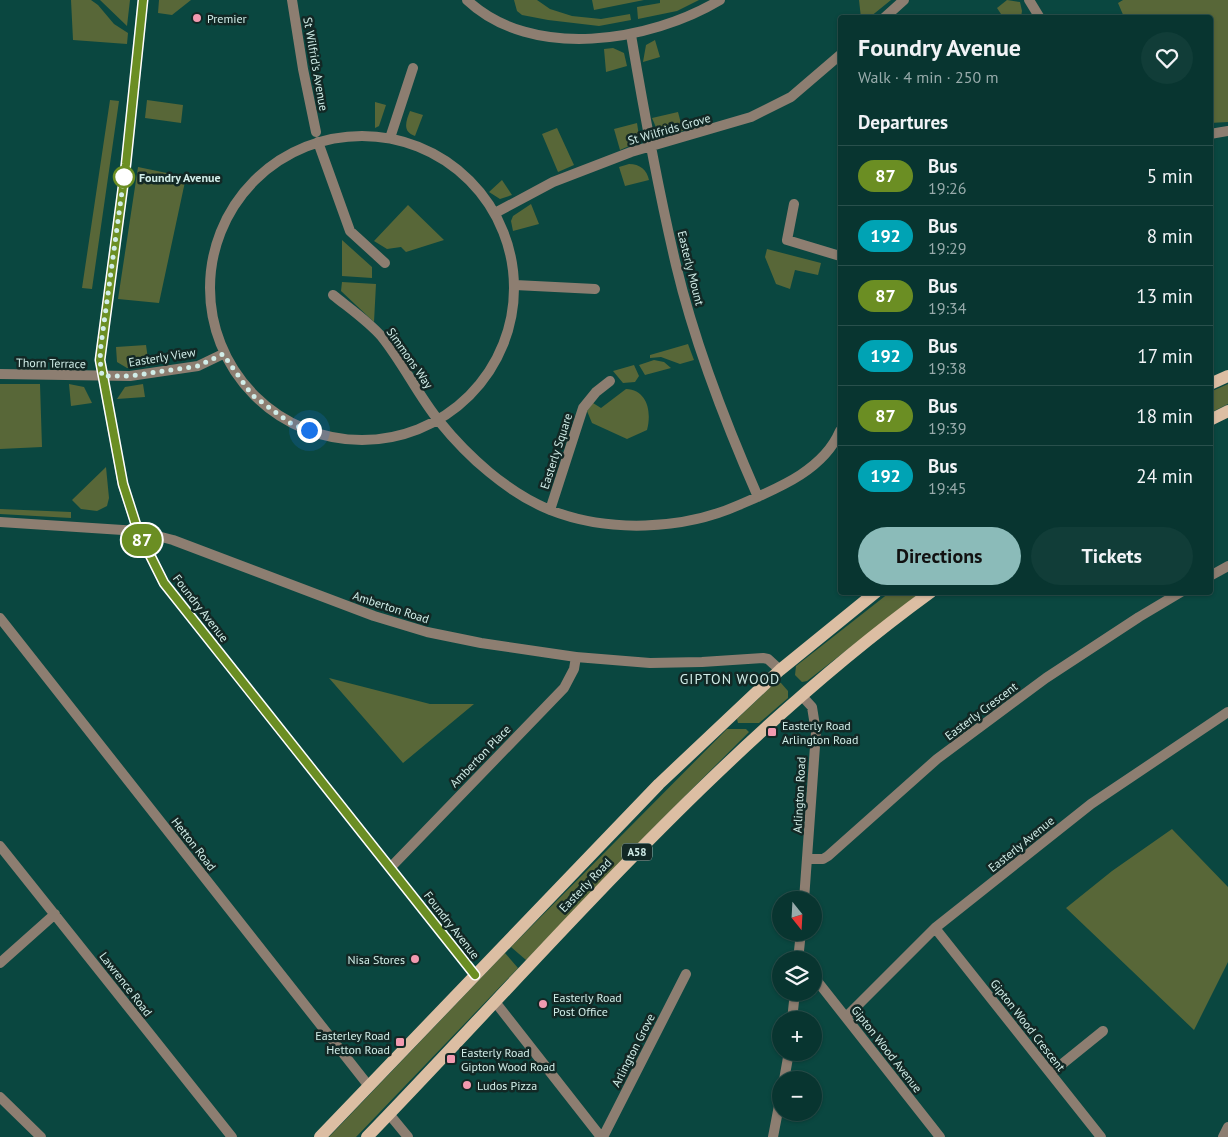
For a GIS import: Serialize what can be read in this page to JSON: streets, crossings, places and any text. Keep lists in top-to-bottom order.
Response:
{
  "streets": {
    "main road": ["A58", "Easterly Road"],
    "street": [
      "St Wilfrid's Avenue",
      "St Wilfrids Grove",
      "Easterly Mount",
      "Easterly View",
      "Simmons Way",
      "Thorn Terrace",
      "Easterly Square",
      "Amberton Road",
      "Foundry Avenue",
      "Easterly Crescent",
      "Amberton Place",
      "Arlington Road",
      "Hetton Road",
      "Easterly Avenue",
      "Lawrence Road",
      "Gipton Wood Crescent",
      "Gipton Wood Avenue",
      "Arlington Grove"
    ]
  },
  "crossings": [
    ["St Wilfrids Grove", "Easterly Mount"],
    ["Easterly Mount", "Simmons Way"],
    ["Easterly View", "Thorn Terrace"],
    ["Easterly View", "Foundry Avenue"],
    ["Simmons Way", "Easterly Square"],
    ["Thorn Terrace", "Foundry Avenue"],
    ["Amberton Road", "Foundry Avenue"],
    ["Amberton Road", "Amberton Place"],
    ["Amberton Road", "Easterly Road"],
    ["Foundry Avenue", "Amberton Place"],
    ["Foundry Avenue", "Easterly Road"],
    ["Easterly Crescent", "Arlington Road"],
    ["Arlington Road", "Easterly Road"],
    ["Hetton Road", "Easterly Road"],
    ["Easterly Avenue", "Gipton Wood Crescent"],
    ["Easterly Avenue", "Gipton Wood Avenue"]
  ],
  "districts": ["GIPTON WOOD"],
  "places": {
    "other": [
      "Premier",
      "Foundry Avenue",
      "Nisa Stores",
      "Easterly Road Post Office",
      "Ludos Pizza"
    ],
    "transit": ["Easterly Road Arlington Road", "Easterley Road Hetton Road", "Easterly Road Gipton Wood Road"]
  },
  "lines": ["bus line 87"],
  "north": "bottom",
  "page": {
    "on_map": "87",
    "heading": [
      ["Foundry Avenue", "Walk · 4 min · 250 m"],
      "Departures"
    ],
    "list": [
      {
        "mark": "87",
        "name": "Bus",
        "note": "19:26",
        "value": "5 min"
      },
      {
        "mark": "192",
        "name": "Bus",
        "note": "19:29",
        "value": "8 min"
      },
      {
        "mark": "87",
        "name": "Bus",
        "note": "19:34",
        "value": "13 min"
      },
      {
        "mark": "192",
        "name": "Bus",
        "note": "19:38",
        "value": "17 min"
      },
      {
        "mark": "87",
        "name": "Bus",
        "note": "19:39",
        "value": "18 min"
      },
      {
        "mark": "192",
        "name": "Bus",
        "note": "19:45",
        "value": "24 min"
      }
    ],
    "buttons": ["Directions", "Tickets"],
    "map_buttons": ["+", "−"]
  }
}
